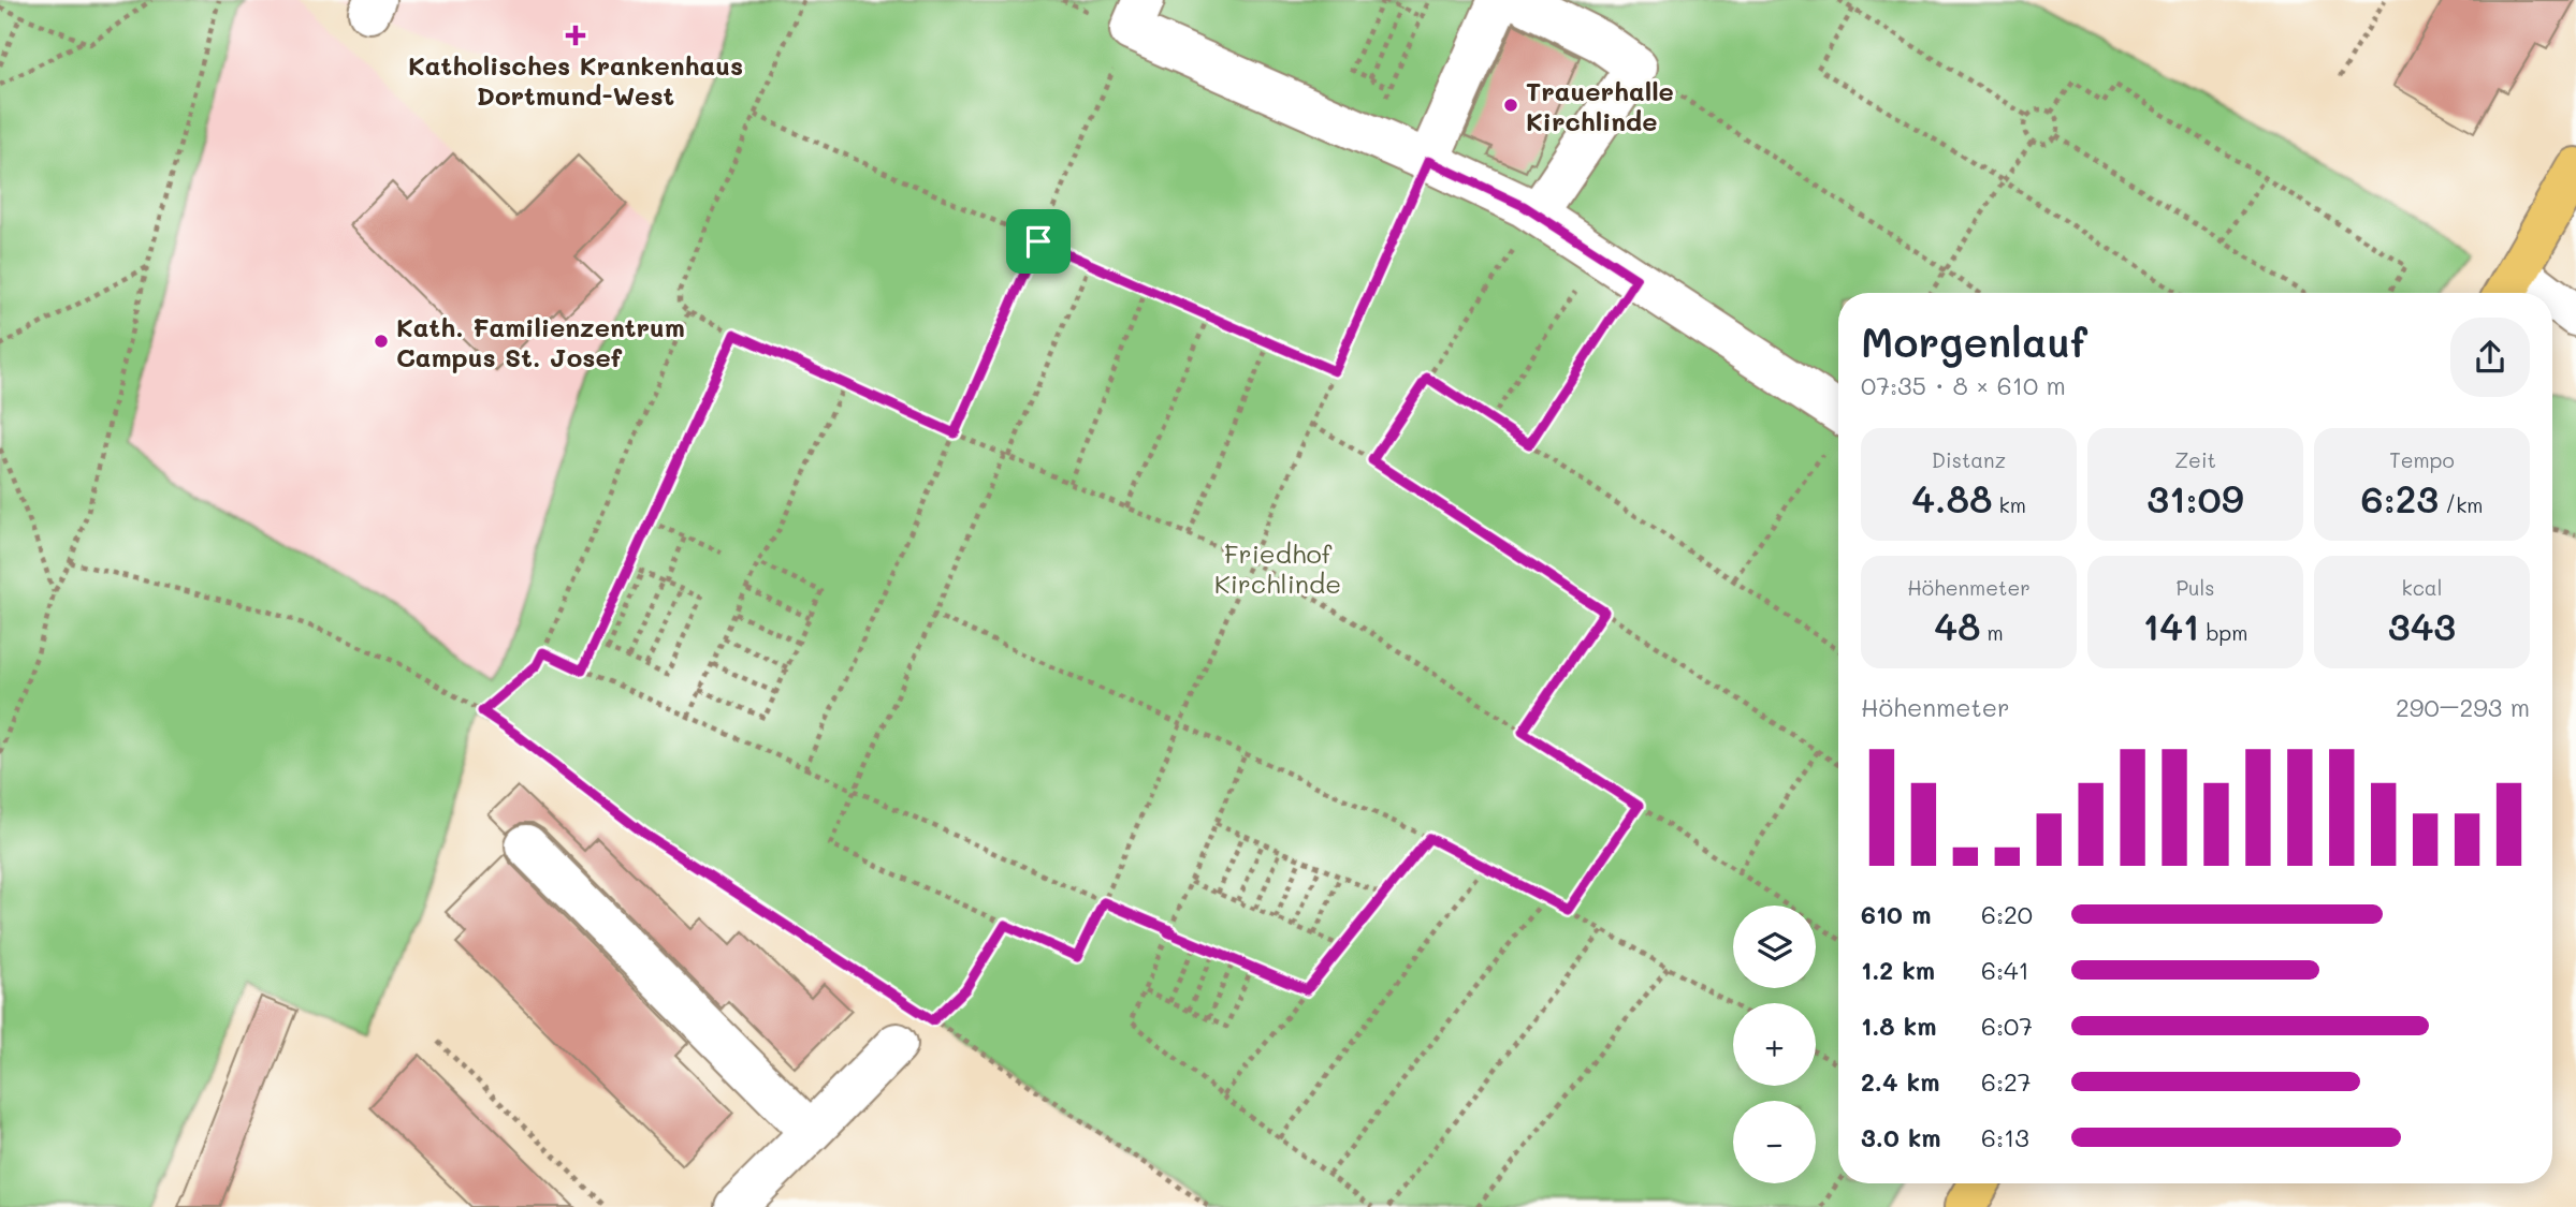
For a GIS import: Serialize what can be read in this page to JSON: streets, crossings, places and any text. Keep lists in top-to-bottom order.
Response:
{
  "parks": ["Friedhof Kirchlinde"],
  "places": {
    "health": ["Katholisches Krankenhaus Dortmund-West"],
    "other": ["Trauerhalle Kirchlinde", "Kath. Familienzentrum Campus St. Josef"]
  },
  "page": {
    "heading": ["Morgenlauf", "07:35 · 8 × 610 m"],
    "stats": [
      ["Distanz", "4.88 km"],
      ["Zeit", "31:09"],
      ["Tempo", "6:23 /km"],
      ["Höhenmeter", "48 m"],
      ["Puls", "141 bpm"],
      ["kcal", "343"]
    ],
    "chart": ["Höhenmeter", "290–293 m"],
    "list": [
      {
        "name": "610 m",
        "note": "6:20"
      },
      {
        "name": "1.2 km",
        "note": "6:41"
      },
      {
        "name": "1.8 km",
        "note": "6:07"
      },
      {
        "name": "2.4 km",
        "note": "6:27"
      },
      {
        "name": "3.0 km",
        "note": "6:13"
      }
    ],
    "map_buttons": ["+", "−"]
  }
}
